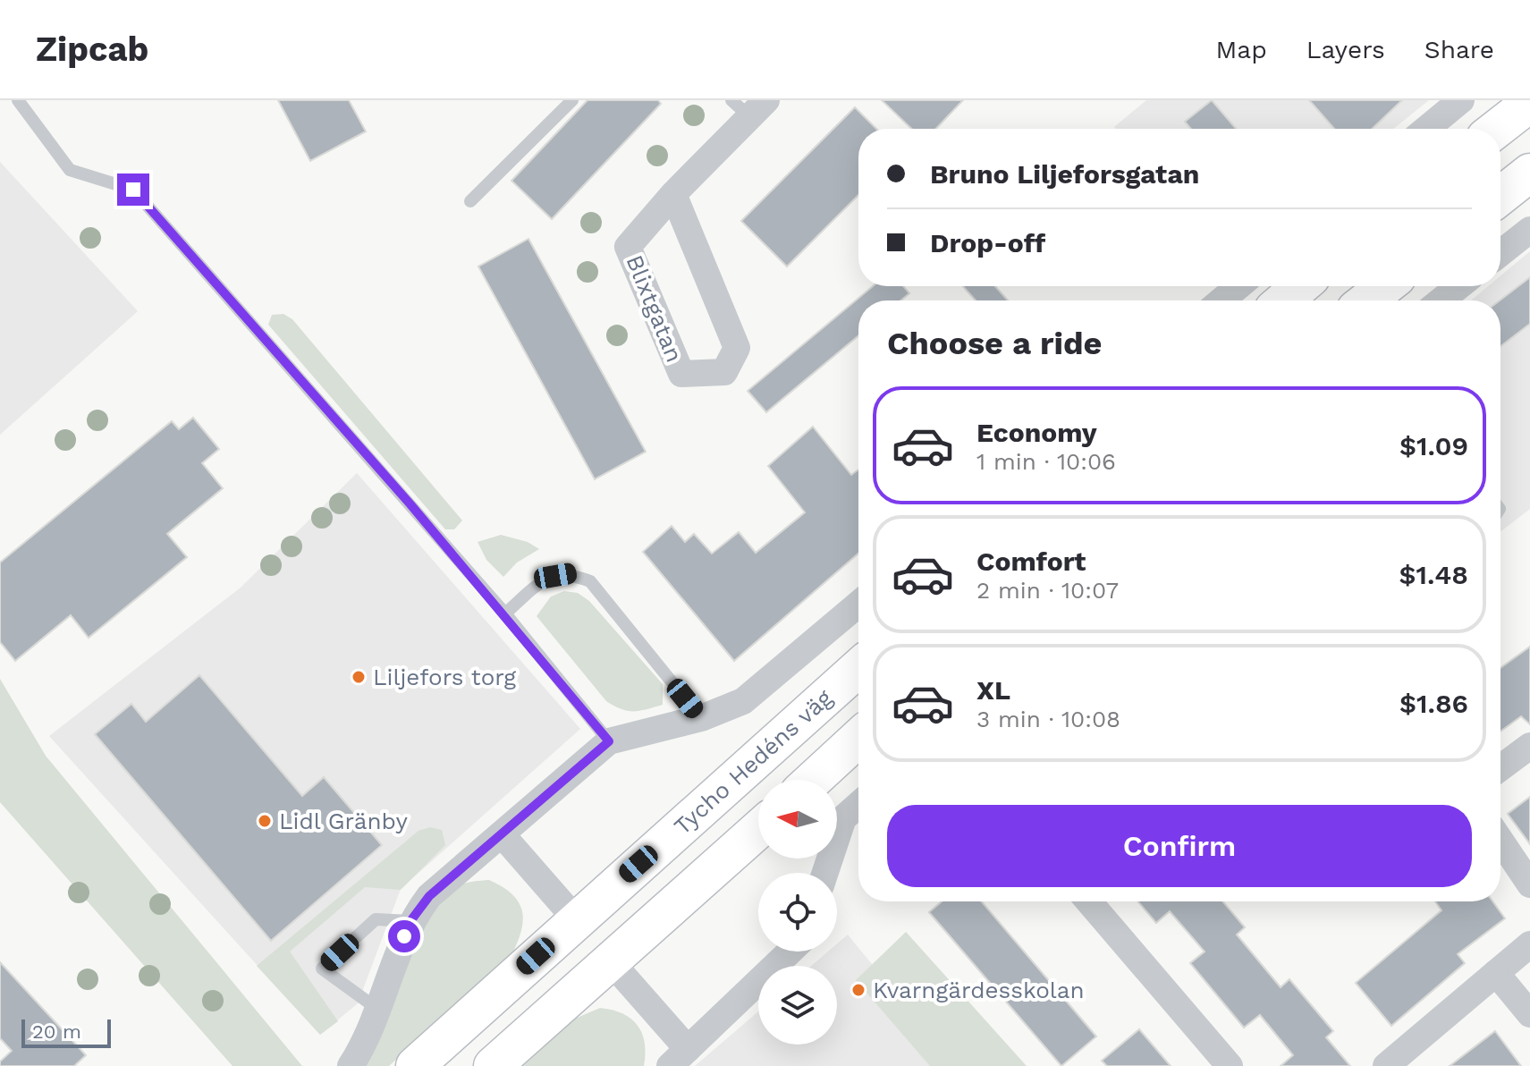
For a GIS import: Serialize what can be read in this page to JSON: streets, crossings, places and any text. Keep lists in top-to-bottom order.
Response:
{
  "streets": {
    "main road": ["Tycho Hedéns väg"],
    "street": ["Blixtgatan"]
  },
  "places": ["Liljefors torg", "Lidl Gränby", "Kvarngärdesskolan"],
  "scale_bar": "20 m",
  "north": "left",
  "page": {
    "header": "Zipcab",
    "nav": ["Map", "Layers", "Share"],
    "banner": ["Bruno Liljeforsgatan", "Drop-off"],
    "heading": "Choose a ride",
    "list": [
      {
        "name": "Economy",
        "note": "1 min · 10:06",
        "value": "$1.09"
      },
      {
        "name": "Comfort",
        "note": "2 min · 10:07",
        "value": "$1.48"
      },
      {
        "name": "XL",
        "note": "3 min · 10:08",
        "value": "$1.86"
      }
    ],
    "buttons": "Confirm",
    "scale": "20 m"
  }
}
